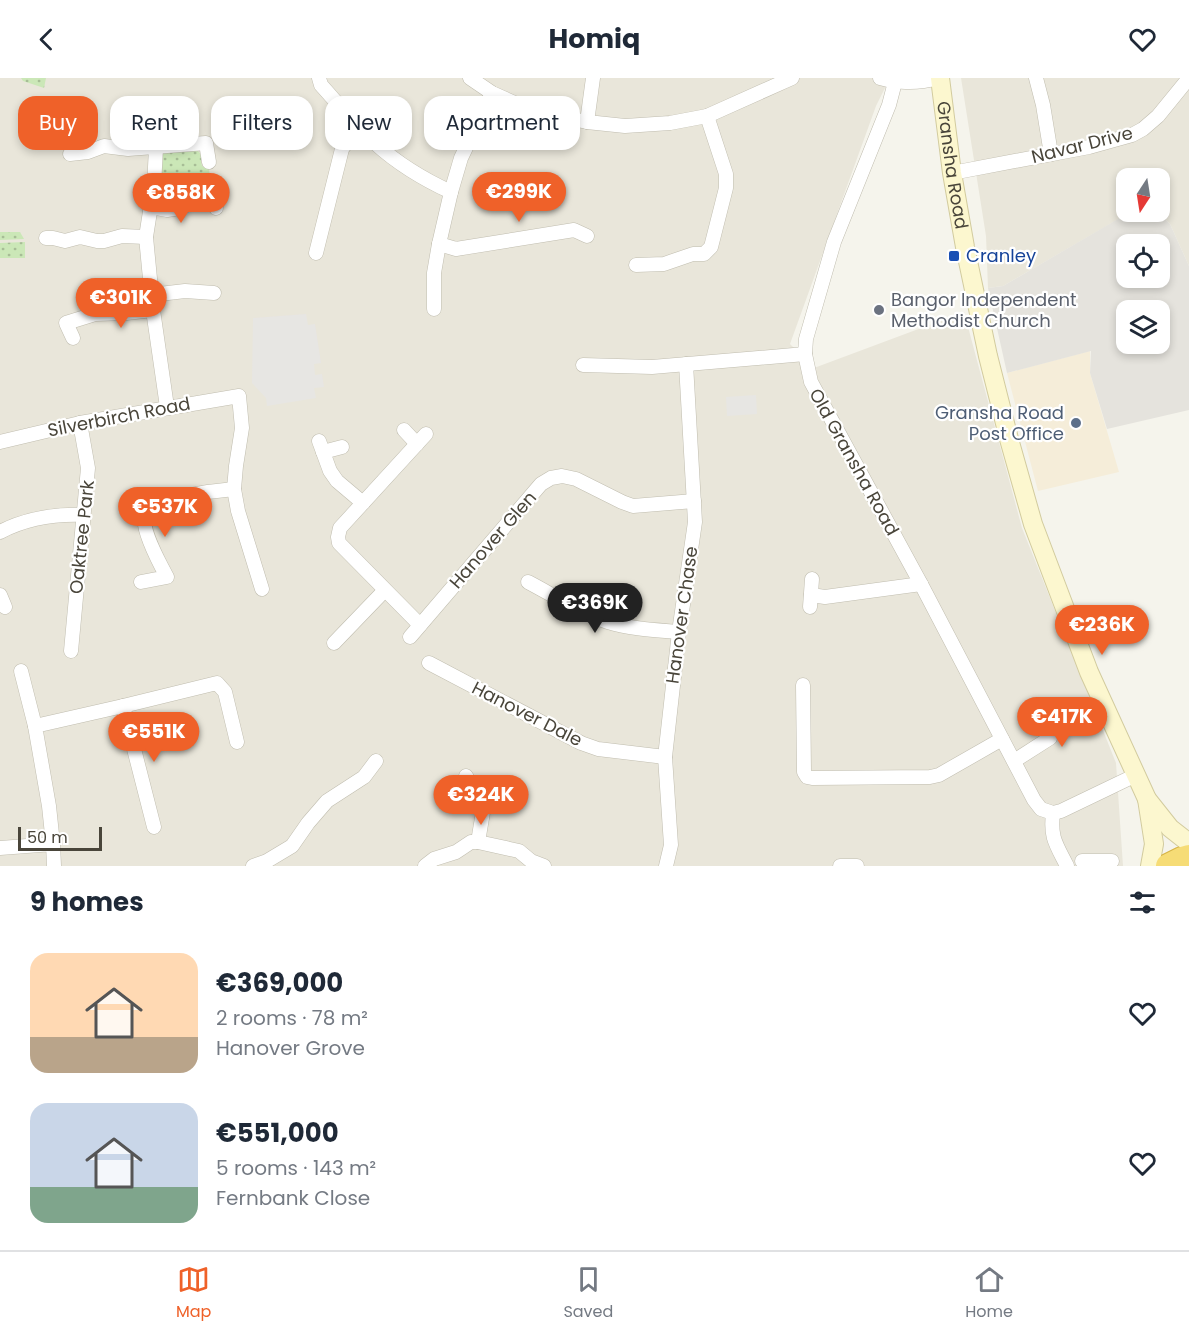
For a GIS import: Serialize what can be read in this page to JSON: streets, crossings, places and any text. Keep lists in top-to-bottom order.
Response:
{
  "streets": {
    "street": [
      "Navar Drive",
      "Gransha Road",
      "Silverbirch Road",
      "Old Gransha Road",
      "Oaktree Park",
      "Hanover Glen",
      "Hanover Chase",
      "Hanover Dale"
    ]
  },
  "crossings": [
    ["Navar Drive", "Gransha Road"],
    ["Silverbirch Road", "Oaktree Park"],
    ["Hanover Glen", "Hanover Chase"],
    ["Hanover Chase", "Hanover Dale"]
  ],
  "places": {
    "transit": ["Cranley"],
    "other": ["Bangor Independent Methodist Church", "Gransha Road Post Office"]
  },
  "scale_bar": "50 m",
  "north": "bottom",
  "page": {
    "header": "Homiq",
    "chip": [
      "Buy",
      "Rent",
      "Filters",
      "New",
      "Apartment"
    ],
    "price": [
      "€299K",
      "€858K",
      "€301K",
      "€537K",
      "€369K",
      "€236K",
      "€417K",
      "€551K",
      "€324K"
    ],
    "scale": "50 m",
    "heading": "9 homes",
    "list": [
      {
        "name": "€369,000",
        "note": "2 rooms · 78 m² · Hanover Grove"
      },
      {
        "name": "€551,000",
        "note": "5 rooms · 143 m² · Fernbank Close"
      }
    ],
    "tabs": ["Map", "Saved", "Home"]
  }
}
